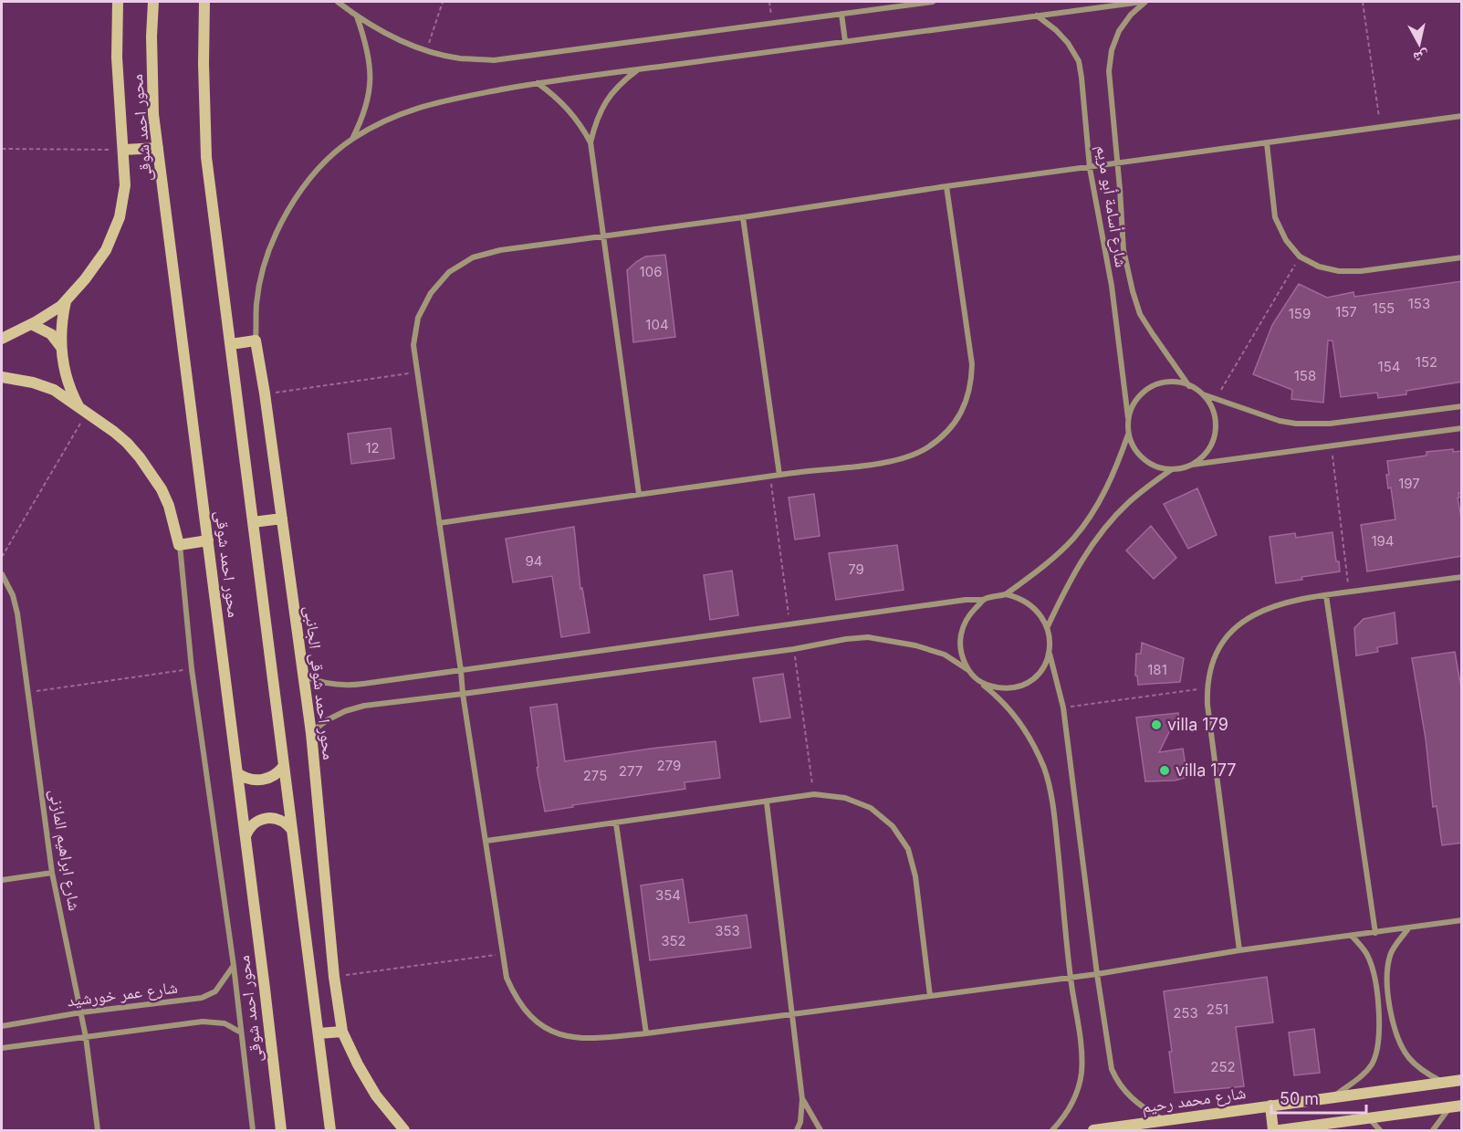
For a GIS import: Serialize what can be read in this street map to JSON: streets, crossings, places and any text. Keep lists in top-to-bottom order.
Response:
{
  "streets": {
    "main road": ["محور احمد شوقى", "محور احمد شوقى الجانبى", "شارع محمد رحيم"],
    "street": ["شارع أسامة أبو مريم", "شارع ابراهيم المازنى", "شارع عمر خورشيد"]
  },
  "crossings": [
    ["شارع ابراهيم المازنى", "شارع عمر خورشيد"]
  ],
  "places": ["villa 179", "villa 177"],
  "house_numbers": [
    "106",
    "153",
    "155",
    "157",
    "159",
    "104",
    "152",
    "154",
    "158",
    "12",
    "197",
    "194",
    "94",
    "79",
    "181",
    "279",
    "277",
    "275",
    "354",
    "353",
    "352",
    "251",
    "253",
    "252"
  ],
  "scale_bar": "50 m",
  "north": "bottom"
}
